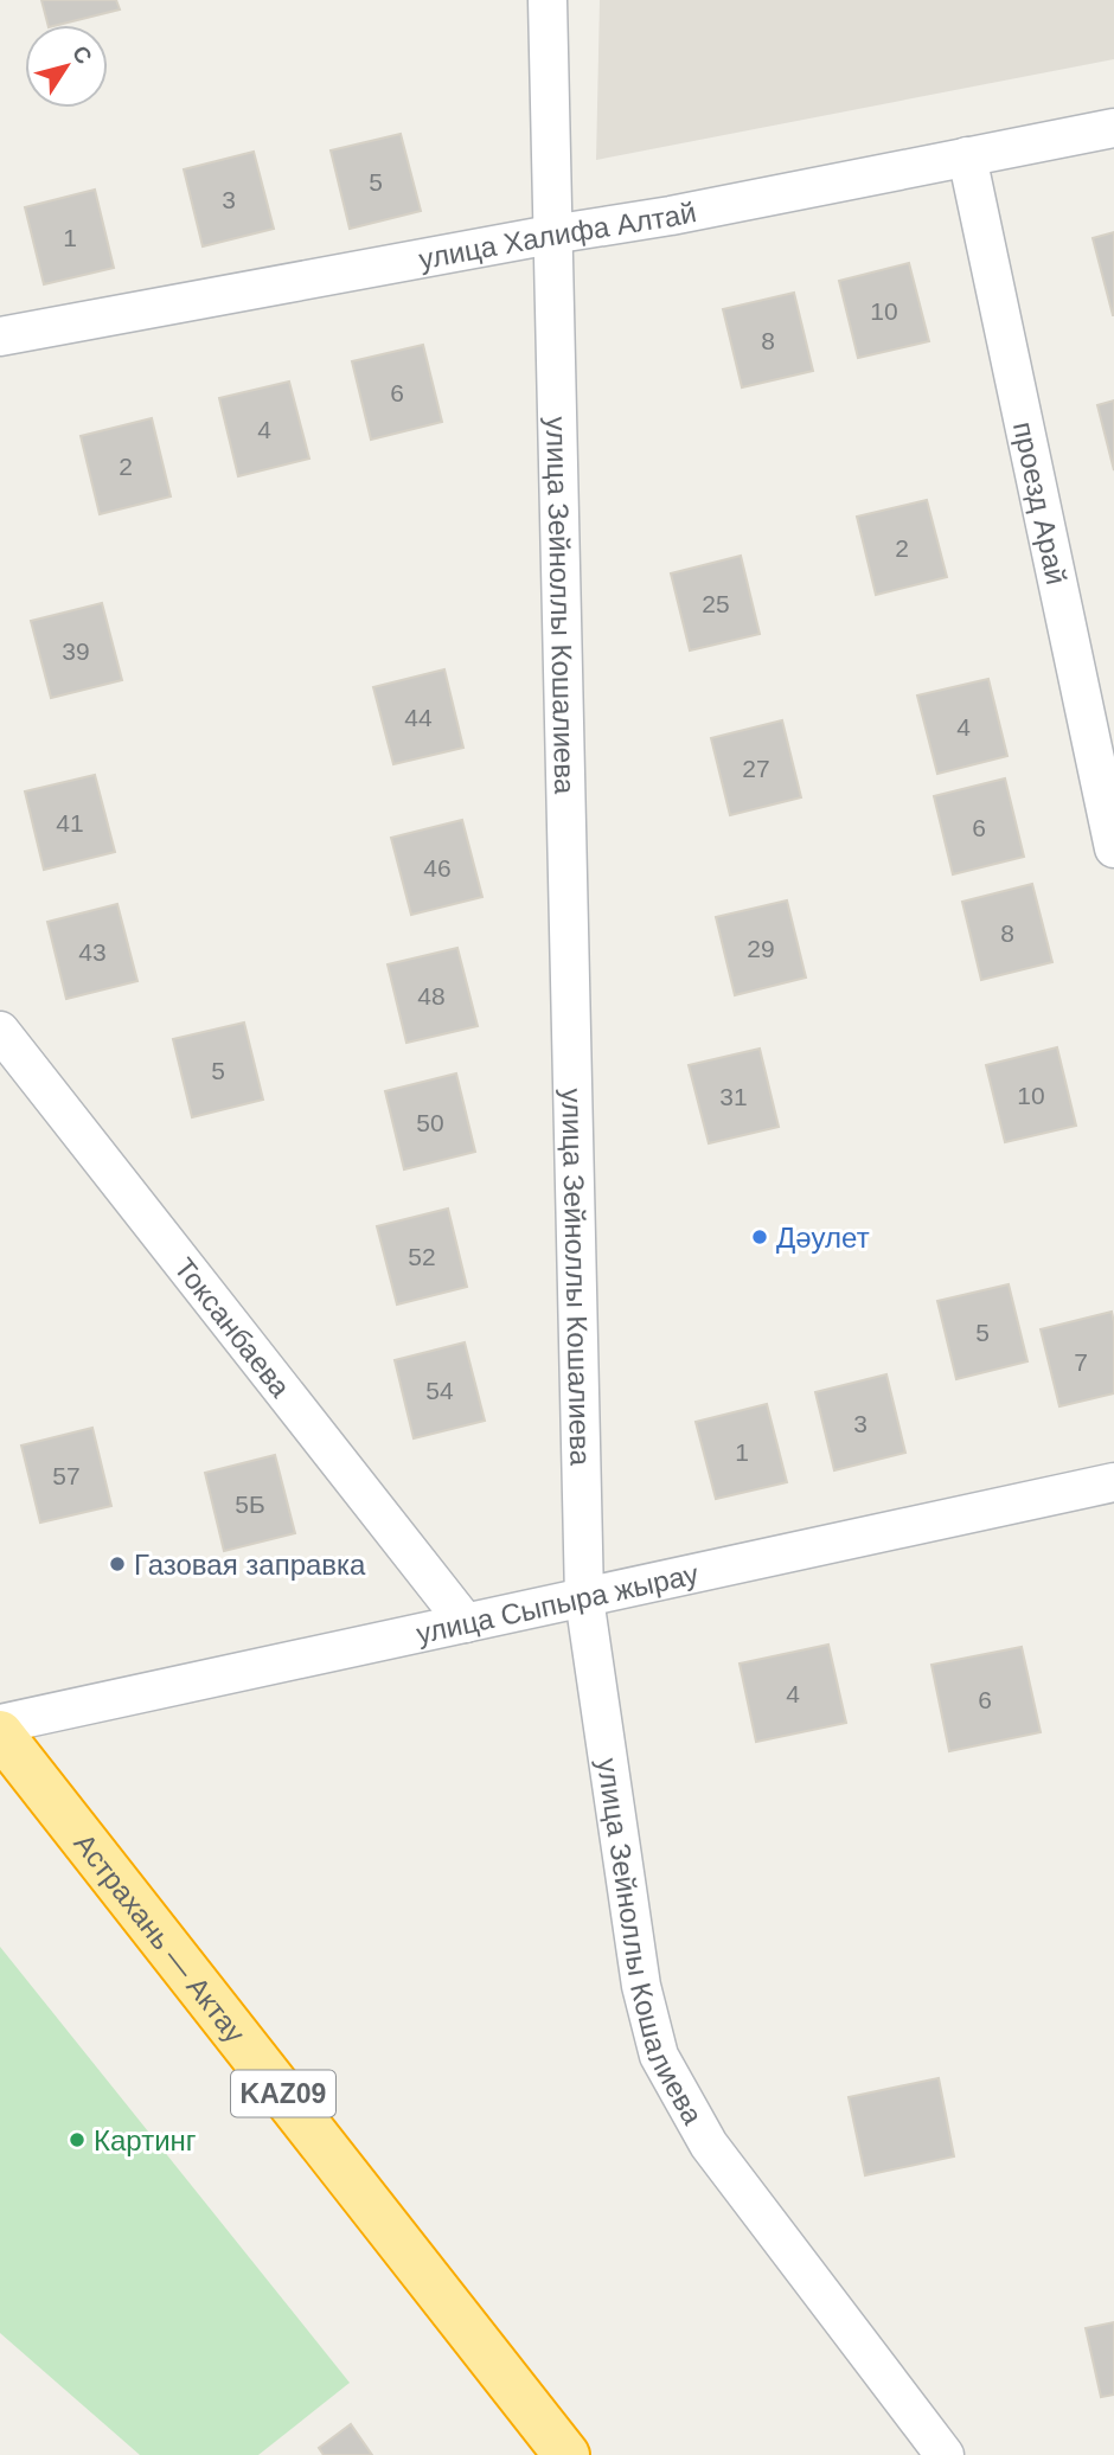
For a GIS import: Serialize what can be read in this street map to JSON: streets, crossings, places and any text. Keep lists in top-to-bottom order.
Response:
{
  "streets": {
    "highway": ["Астрахань — Актау", "KAZ09"],
    "street": [
      "улица Халифа Алтай",
      "проезд Арай",
      "улица Зейноллы Кошалиева",
      "Токсанбаева",
      "улица Сыпыра жырау"
    ]
  },
  "crossings": [
    ["улица Халифа Алтай", "проезд Арай"],
    ["улица Халифа Алтай", "улица Зейноллы Кошалиева"],
    ["улица Зейноллы Кошалиева", "улица Сыпыра жырау"],
    ["Токсанбаева", "улица Сыпыра жырау"]
  ],
  "places": ["Дәулет", "Газовая заправка", "Картинг"],
  "house_numbers": [
    "5",
    "3",
    "1",
    "10",
    "8",
    "6",
    "4",
    "2",
    "2",
    "25",
    "39",
    "44",
    "4",
    "27",
    "41",
    "6",
    "46",
    "8",
    "29",
    "43",
    "48",
    "5",
    "10",
    "31",
    "50",
    "52",
    "5",
    "7",
    "54",
    "3",
    "1",
    "57",
    "5Б",
    "4",
    "6"
  ],
  "north": "top right"
}
